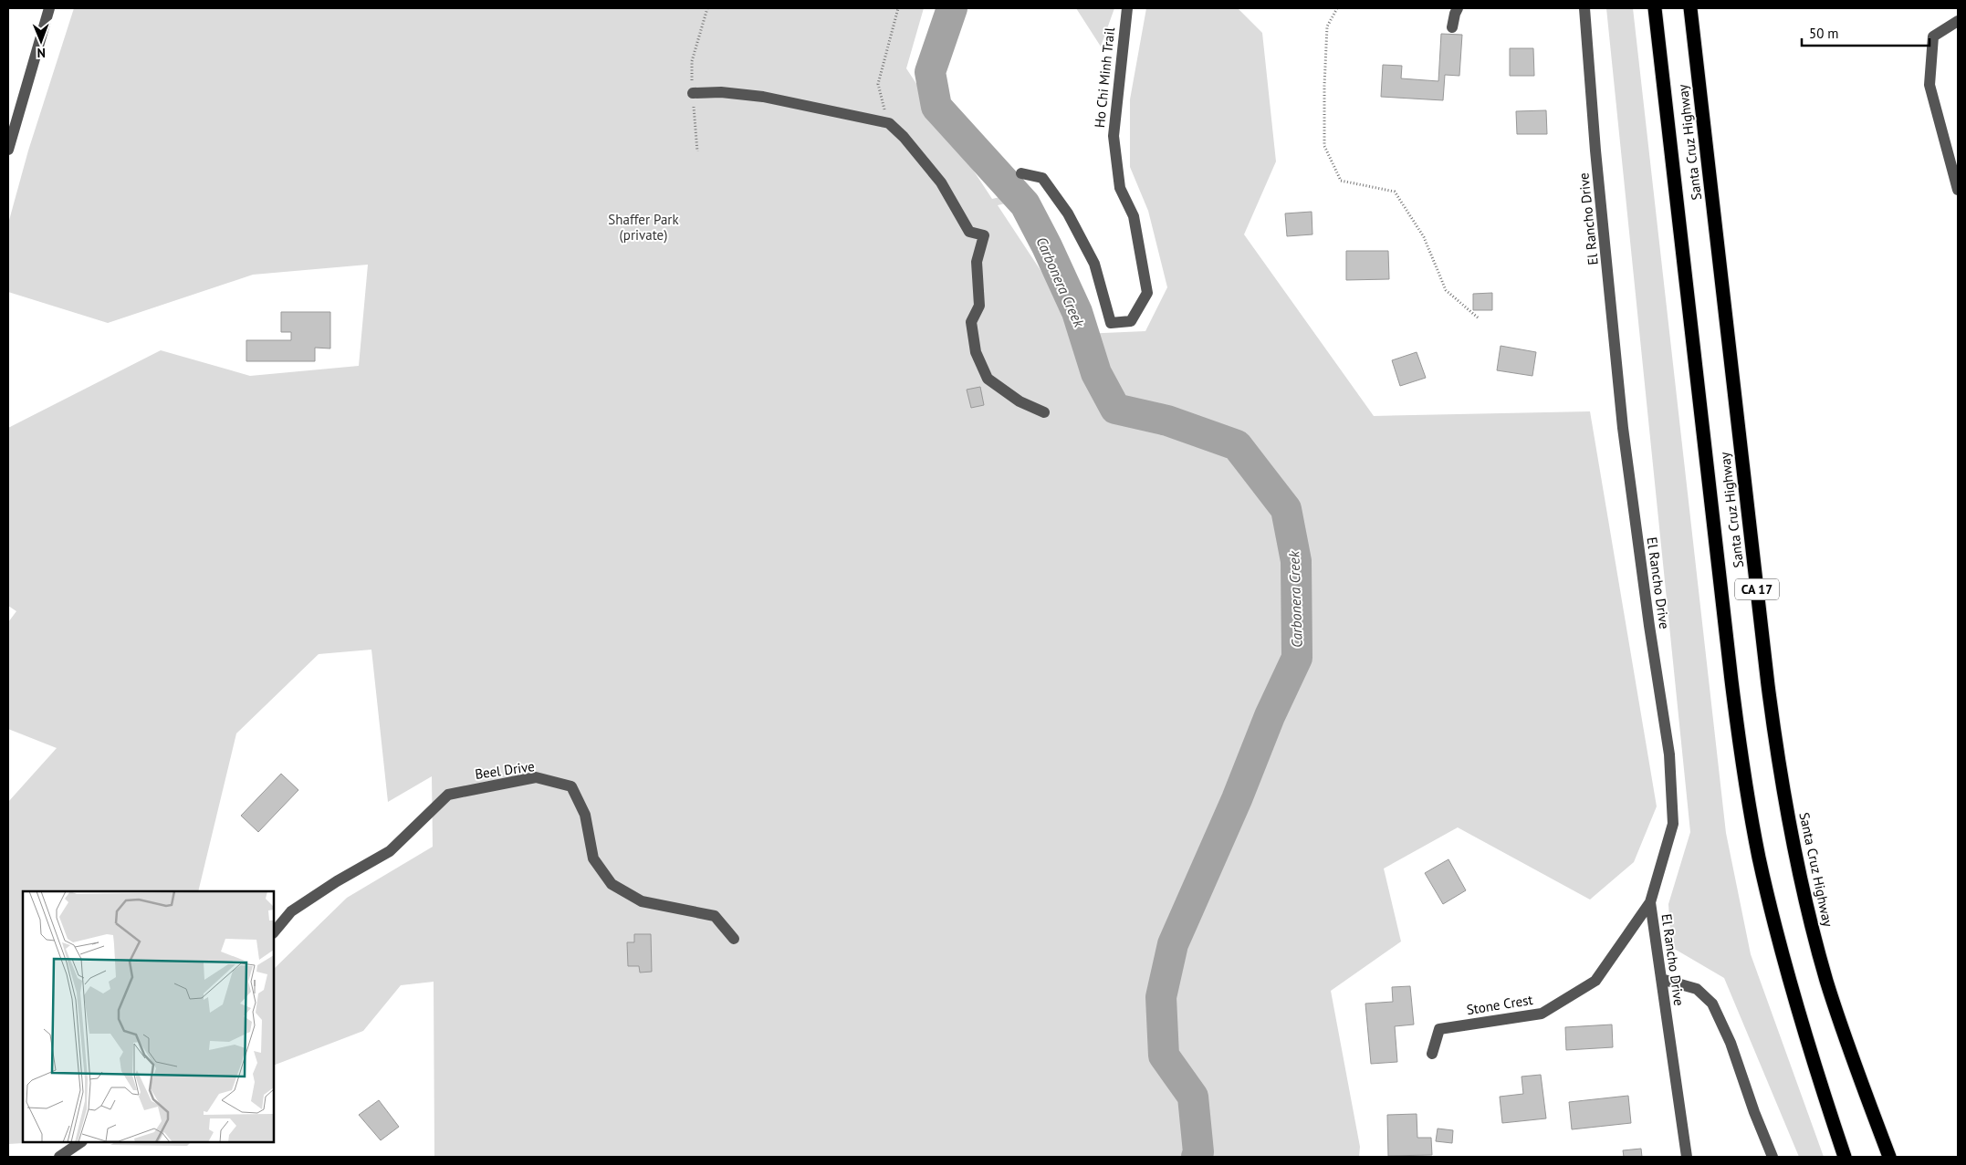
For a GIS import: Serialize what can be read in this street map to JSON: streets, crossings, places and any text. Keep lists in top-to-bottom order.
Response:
{
  "streets": {
    "highway": ["Santa Cruz Highway", "CA 17"],
    "street": [
      "Ho Chi Minh Trail",
      "El Rancho Drive",
      "Beel Drive",
      "Stone Crest"
    ]
  },
  "crossings": [
    ["El Rancho Drive", "Stone Crest"]
  ],
  "water": ["Carbonera Creek"],
  "parks": ["Shaffer Park (private)"],
  "scale_bar": "50 m",
  "north": "bottom"
}
